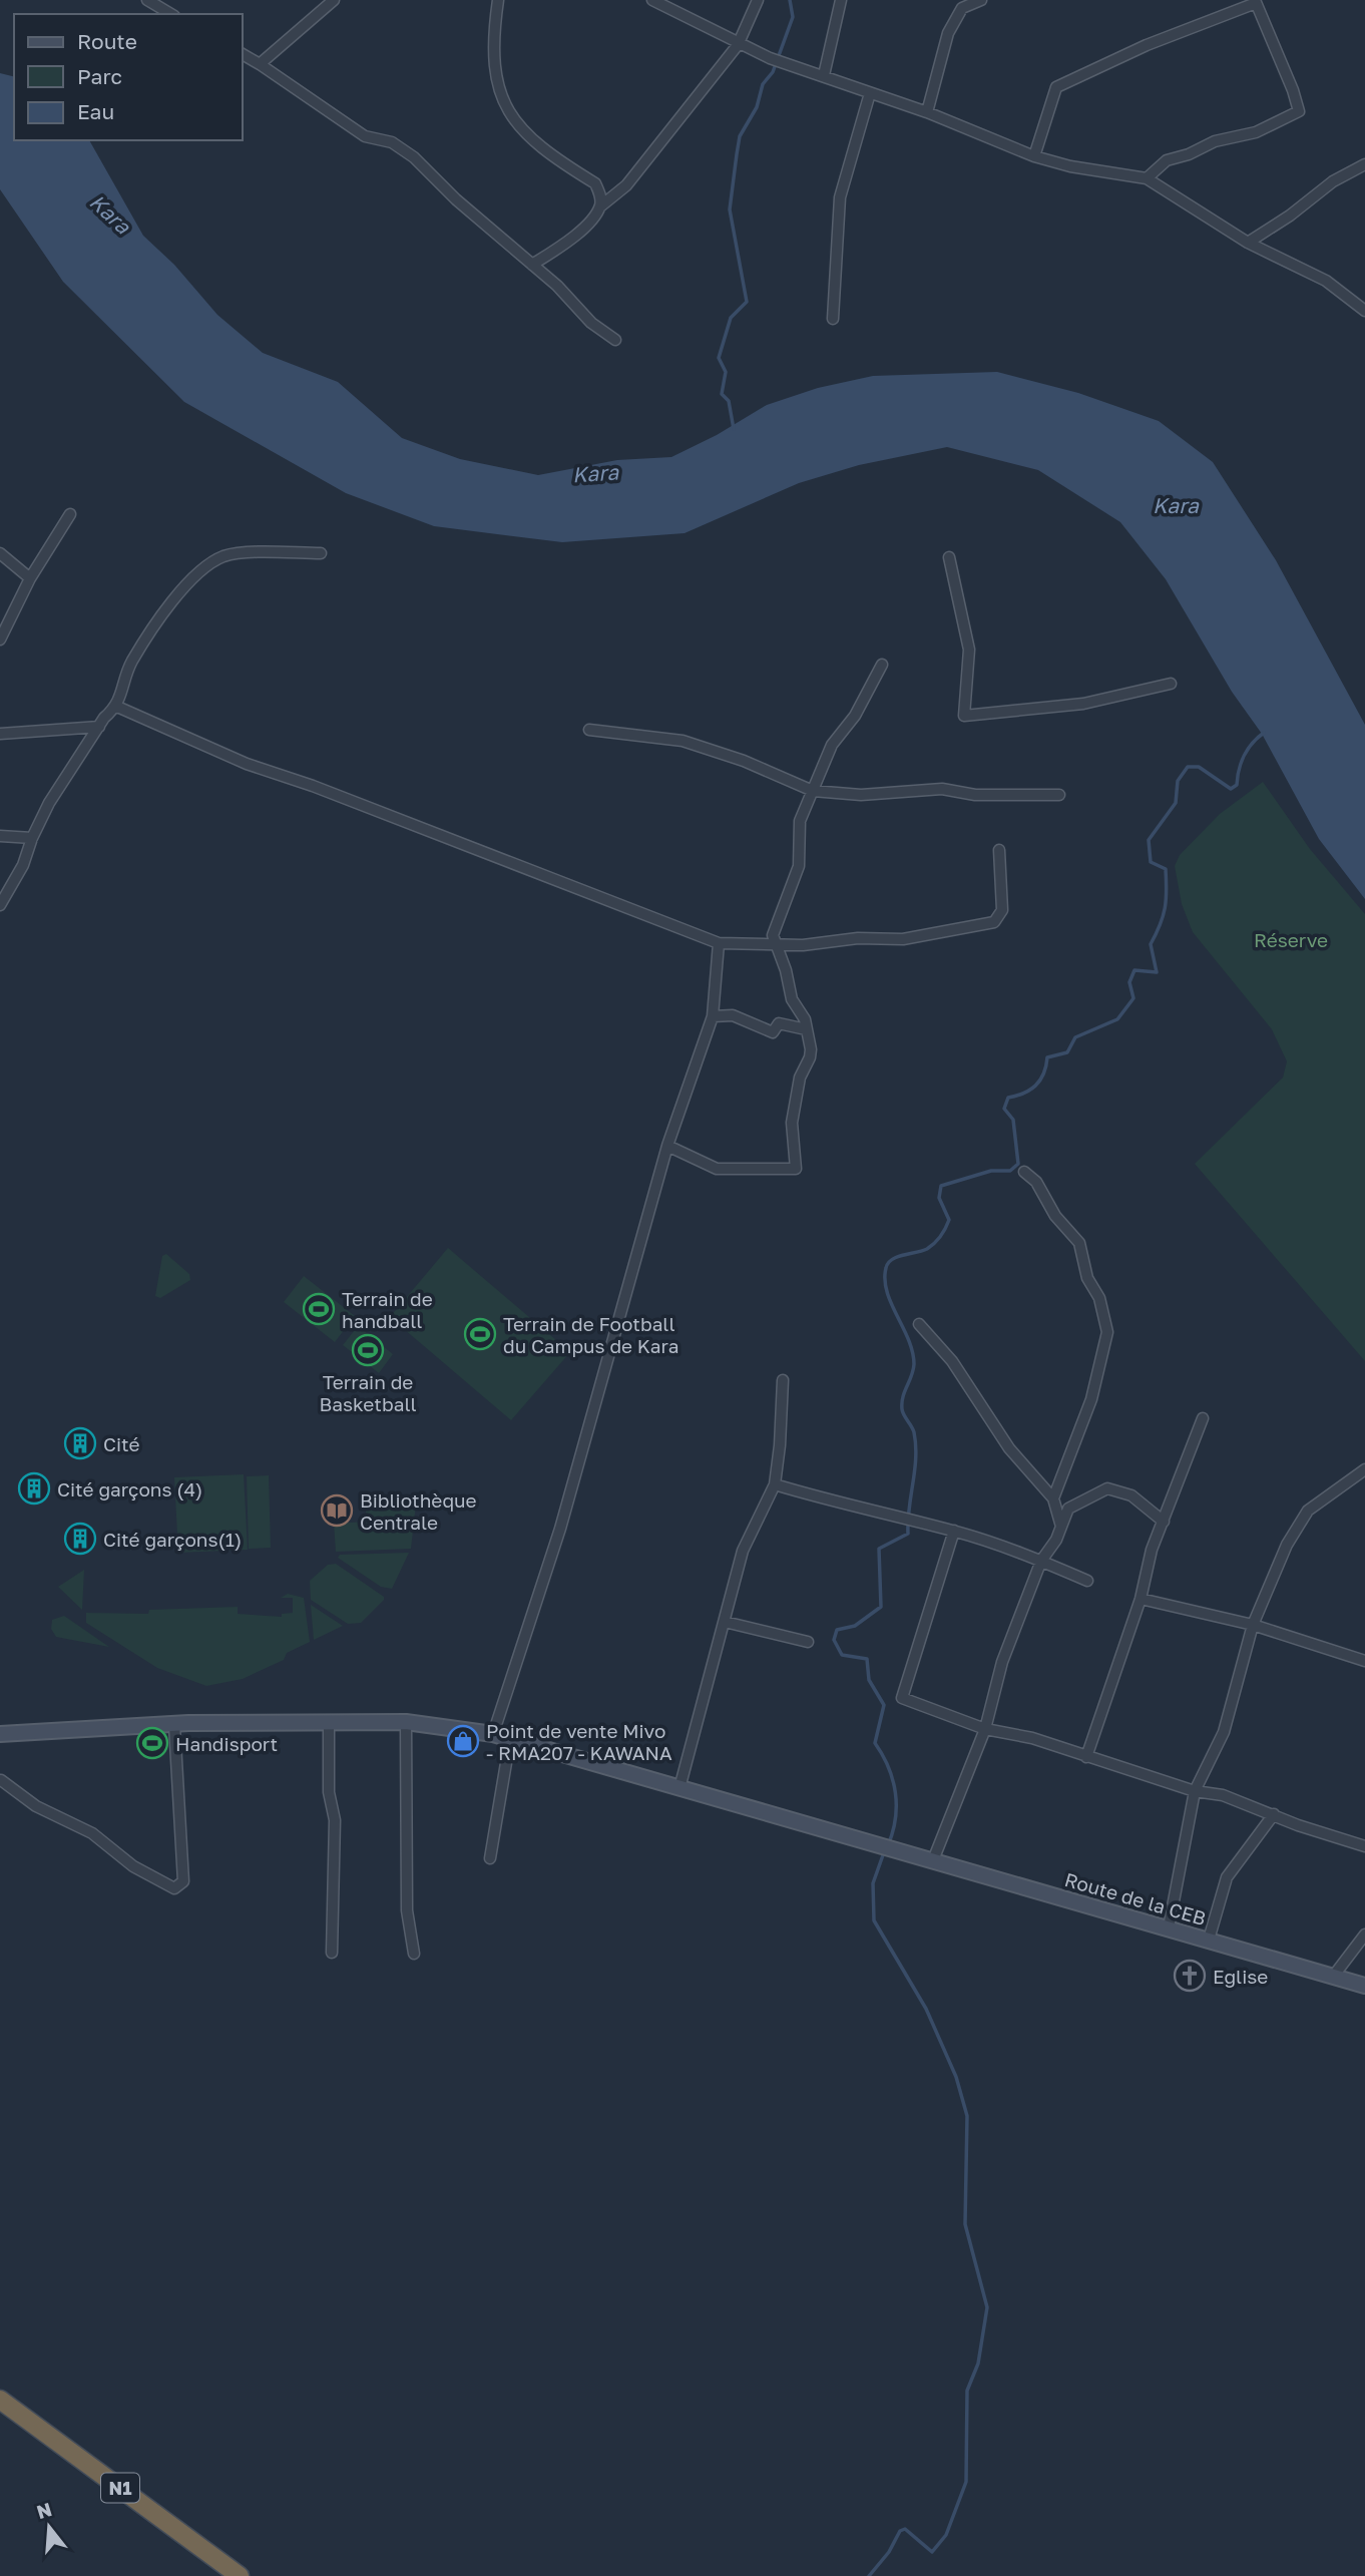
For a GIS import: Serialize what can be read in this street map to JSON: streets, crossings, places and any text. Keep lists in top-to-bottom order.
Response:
{
  "streets": {
    "highway": ["N1"],
    "main road": ["Route de la CEB"]
  },
  "water": ["Kara"],
  "parks": ["Réserve"],
  "places": {
    "sports": [
      "Terrain de handball",
      "Terrain de Football du Campus de Kara",
      "Terrain de Basketball",
      "Handisport"
    ],
    "building": ["Cité", "Cité garçons (4)", "Cité garçons(1)"],
    "library": ["Bibliothèque Centrale"],
    "shop": ["Point de vente Mivo - RMA207 - KAWANA"],
    "church": ["Eglise"]
  },
  "legend": ["Route", "Parc", "Eau"],
  "north": "top"
}
